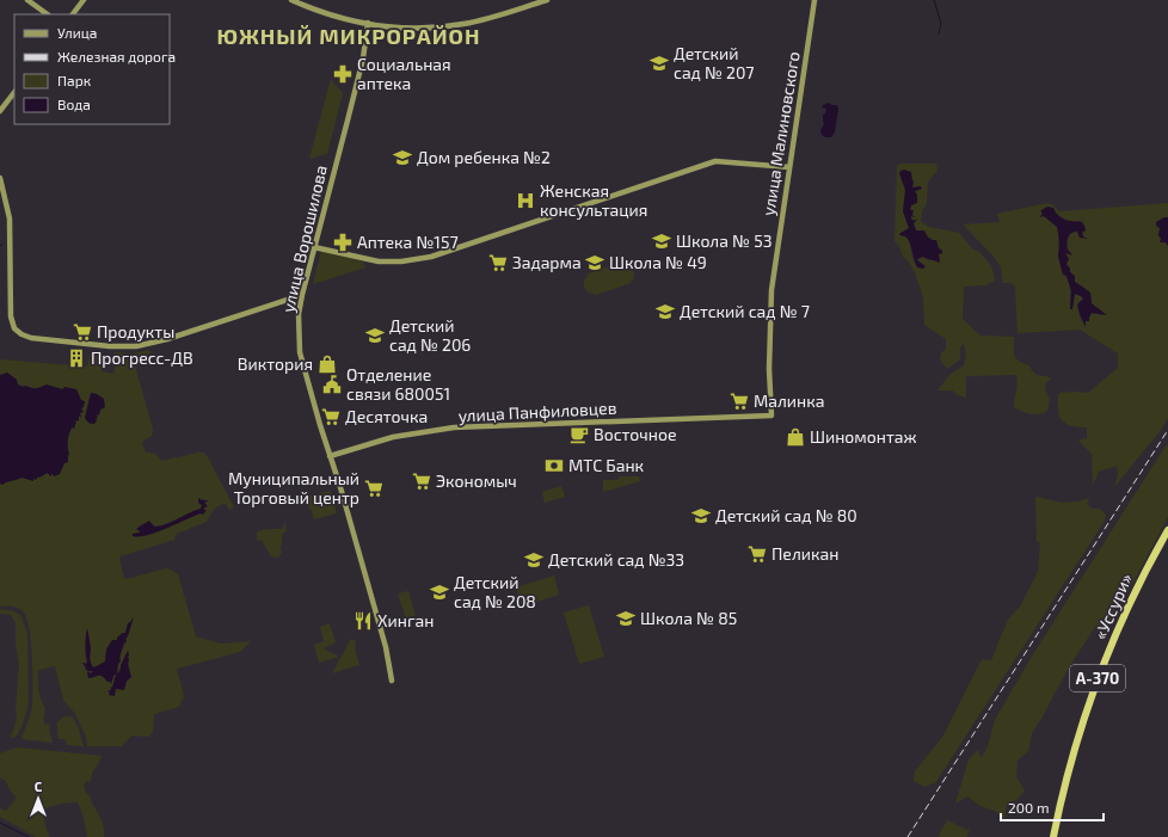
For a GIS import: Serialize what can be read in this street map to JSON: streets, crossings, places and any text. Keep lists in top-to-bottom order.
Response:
{
  "streets": {
    "highway": ["«Уссури»", "А-370"],
    "street": ["улица Малиновского", "улица Ворошилова", "улица Панфиловцев"]
  },
  "crossings": [
    ["улица Малиновского", "улица Панфиловцев"],
    ["улица Ворошилова", "улица Панфиловцев"]
  ],
  "districts": ["ЮЖНЫЙ МИКРОРАЙОН"],
  "places": {
    "school or university": [
      "Детский сад № 207",
      "Дом ребенка №2",
      "Школа № 53",
      "Школа № 49",
      "Детский сад № 7",
      "Детский сад № 206",
      "Детский сад № 80",
      "Детский сад №33",
      "Детский сад № 208",
      "Школа № 85"
    ],
    "pharmacy": ["Социальная аптека", "Аптека №157"],
    "hospital": ["Женская консультация"],
    "supermarket": [
      "Задарма",
      "Продукты",
      "Малинка",
      "Десяточка",
      "Экономыч",
      "Муниципальный Торговый центр",
      "Пеликан"
    ],
    "building": ["Прогресс-ДВ"],
    "shop": ["Виктория", "Шиномонтаж"],
    "public building": ["Отделение связи 680051"],
    "cafe": ["Восточное"],
    "bank": ["МТС Банк"],
    "restaurant": ["Хинган"]
  },
  "legend": [
    "Улица",
    "Железная дорога",
    "Парк",
    "Вода"
  ],
  "scale_bar": "200 m",
  "north": "top"
}
